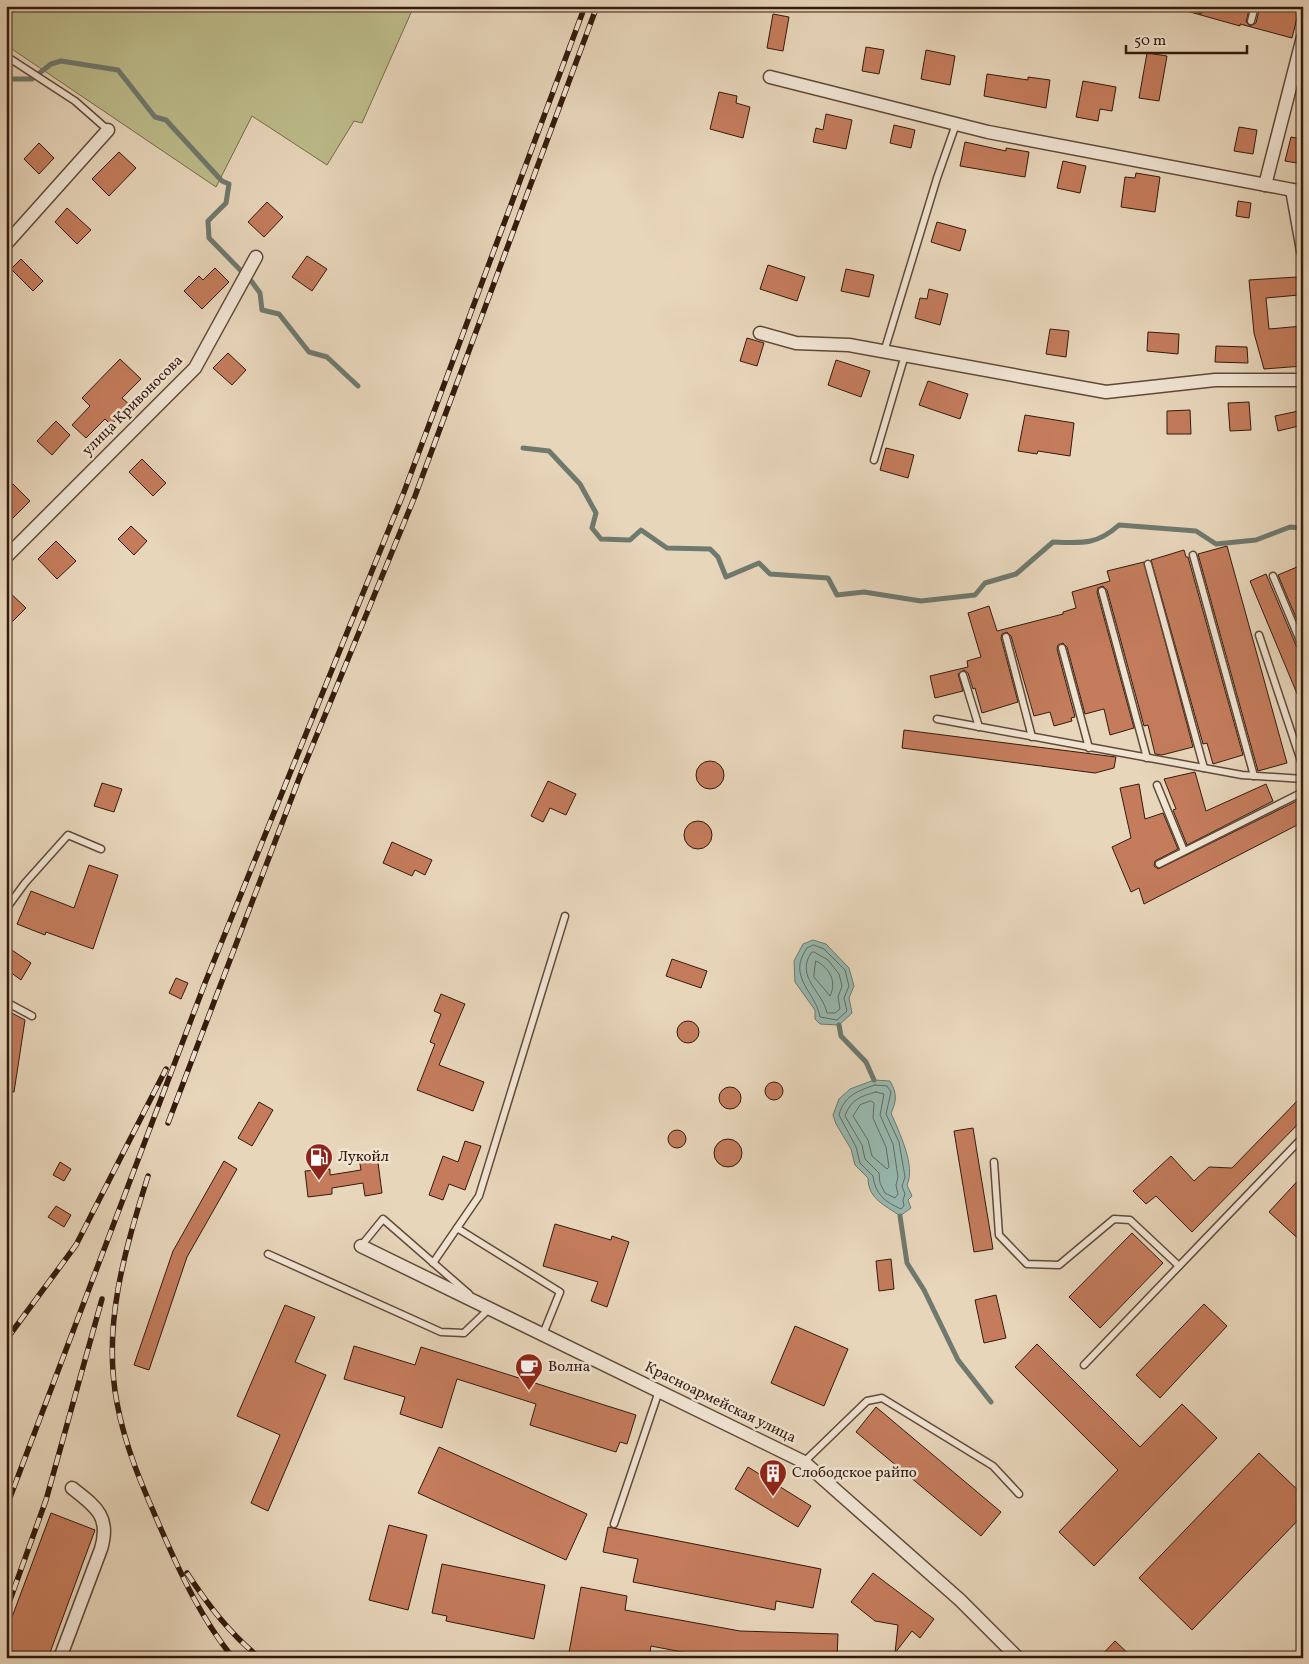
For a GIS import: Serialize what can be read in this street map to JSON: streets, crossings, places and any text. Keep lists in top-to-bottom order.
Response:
{
  "streets": {
    "street": ["улица Кривоносова", "Красноармейская улица"]
  },
  "places": {
    "fuel station": ["Лукойл"],
    "cafe": ["Волна"],
    "building": ["Слободское райпо"]
  },
  "scale_bar": "50 m"
}
